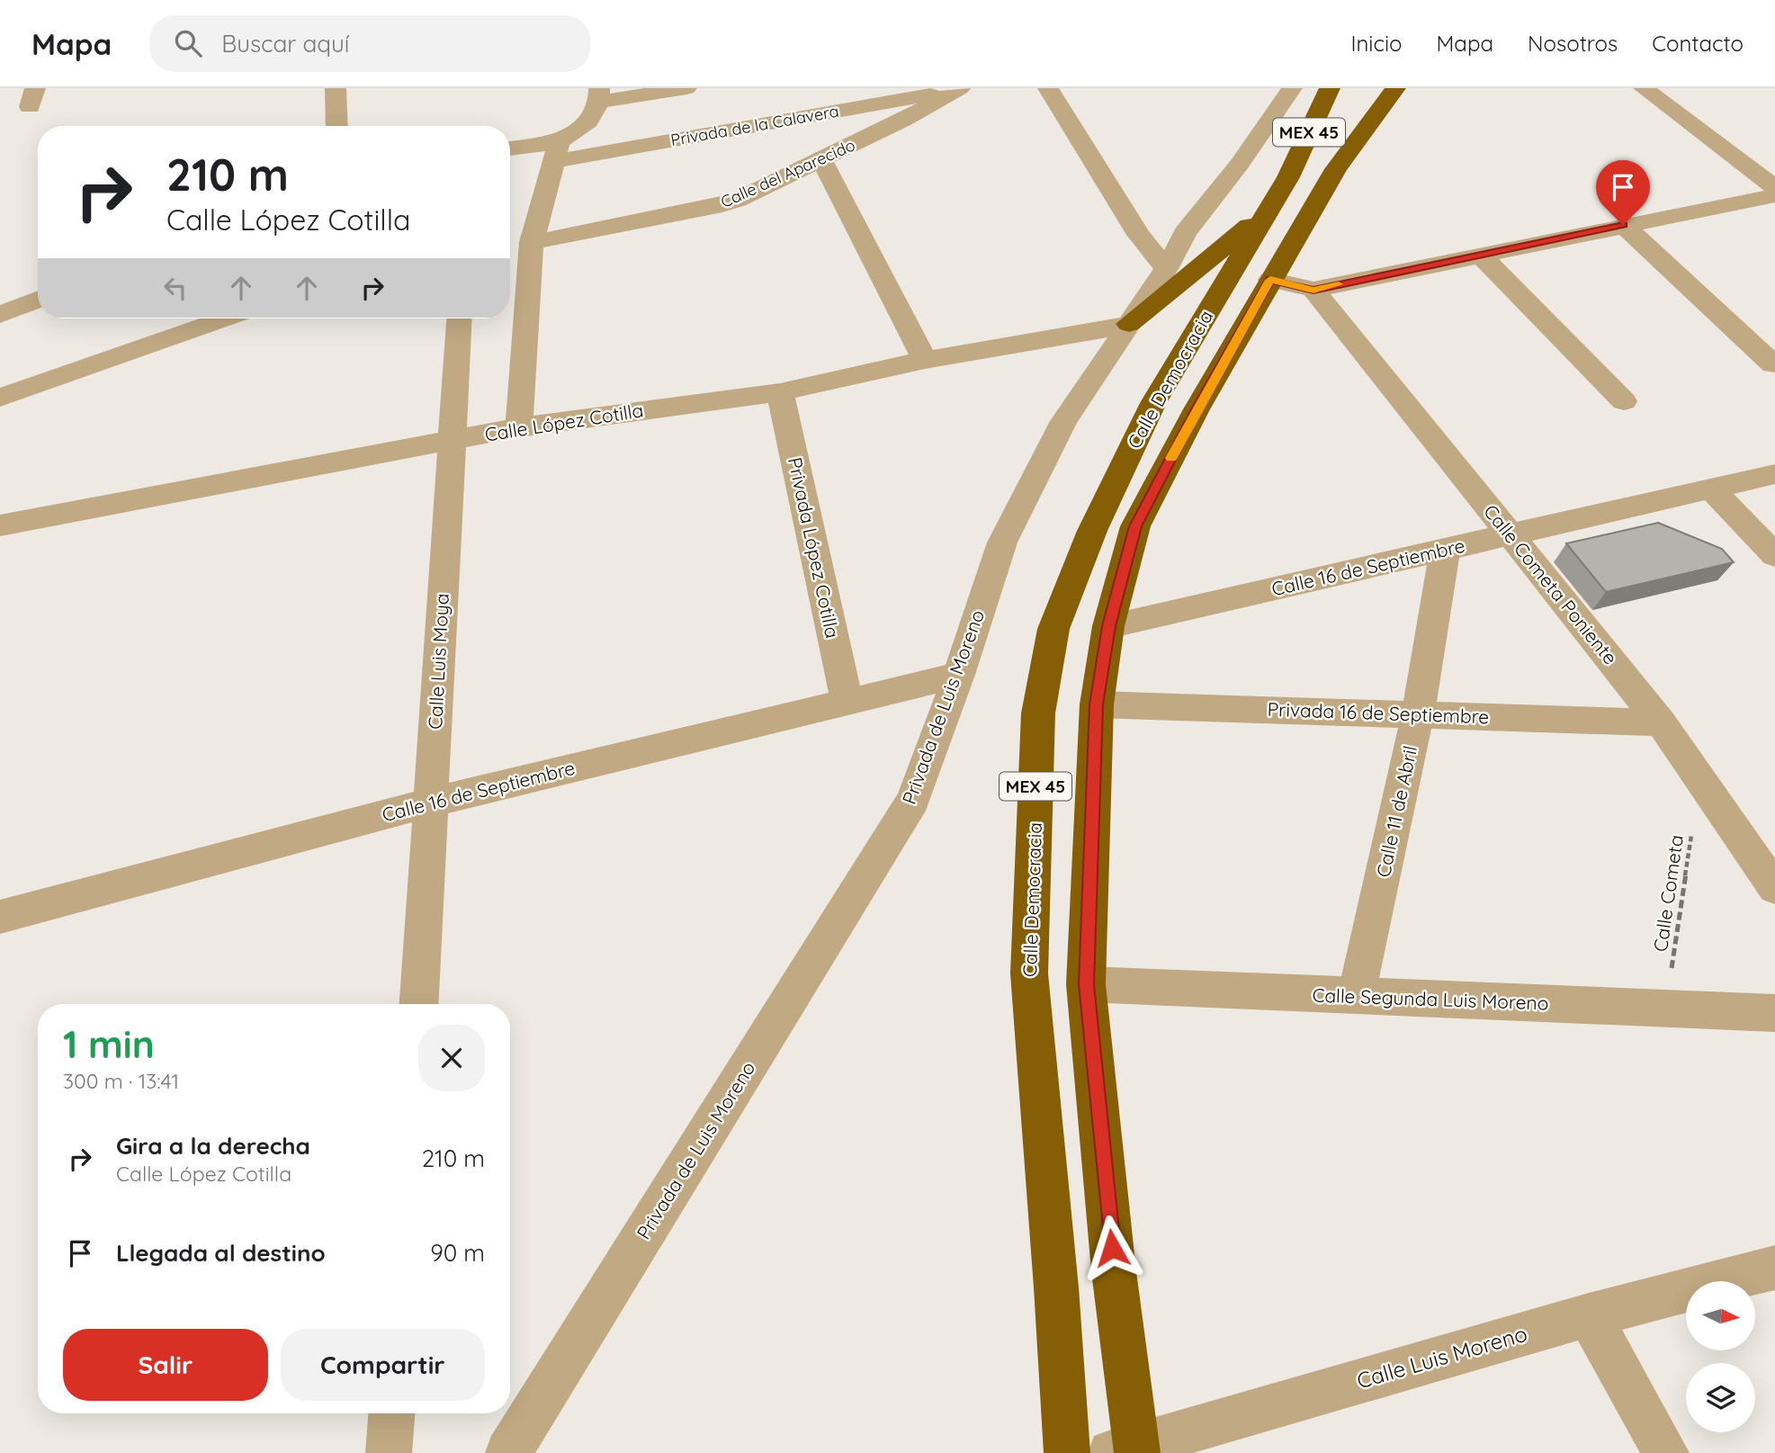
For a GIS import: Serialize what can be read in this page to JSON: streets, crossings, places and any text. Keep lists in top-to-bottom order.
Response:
{
  "streets": {
    "highway": ["MEX 45", "Calle Democracia"],
    "street": [
      "Privada de la Calavera",
      "Calle del Aparecido",
      "Calle López Cotilla",
      "Privada López Cotilla",
      "Calle 16 de Septiembre",
      "Calle Cometa Poniente",
      "Calle Luis Moya",
      "Privada de Luis Moreno",
      "Privada 16 de Septiembre",
      "Calle 11 de Abril",
      "Calle Segunda Luis Moreno",
      "Calle Luis Moreno"
    ],
    "path": ["Calle Cometa"]
  },
  "crossings": [
    ["Privada de la Calavera", "Calle del Aparecido"],
    ["MEX 45", "Calle Democracia"],
    ["Calle Democracia", "Calle 16 de Septiembre"],
    ["Calle Democracia", "Privada 16 de Septiembre"],
    ["Calle Democracia", "Calle Segunda Luis Moreno"],
    ["Calle Democracia", "Calle Luis Moreno"],
    ["Calle López Cotilla", "Privada López Cotilla"],
    ["Calle López Cotilla", "Calle Luis Moya"],
    ["Calle López Cotilla", "Privada de Luis Moreno"],
    ["Privada López Cotilla", "Calle 16 de Septiembre"],
    ["Calle 16 de Septiembre", "Calle Cometa Poniente"],
    ["Calle 16 de Septiembre", "Calle Luis Moya"],
    ["Calle 16 de Septiembre", "Privada de Luis Moreno"],
    ["Calle 16 de Septiembre", "Calle 11 de Abril"],
    ["Calle Cometa Poniente", "Privada 16 de Septiembre"],
    ["Calle Cometa Poniente", "Calle Cometa"],
    ["Privada 16 de Septiembre", "Calle 11 de Abril"],
    ["Calle 11 de Abril", "Calle Segunda Luis Moreno"],
    ["Calle Cometa", "Calle Segunda Luis Moreno"]
  ],
  "north": "right",
  "page": {
    "header": "Mapa",
    "search": "Buscar aquí",
    "nav": [
      "Inicio",
      "Mapa",
      "Nosotros",
      "Contacto"
    ],
    "turn": ["210 m", "Calle López Cotilla"],
    "heading": ["1 min", "300 m · 13:41"],
    "list": [
      {
        "name": "Gira a la derecha",
        "note": "Calle López Cotilla",
        "value": "210 m"
      },
      {
        "name": "Llegada al destino",
        "value": "90 m"
      }
    ],
    "buttons": ["Salir", "Compartir"]
  }
}
